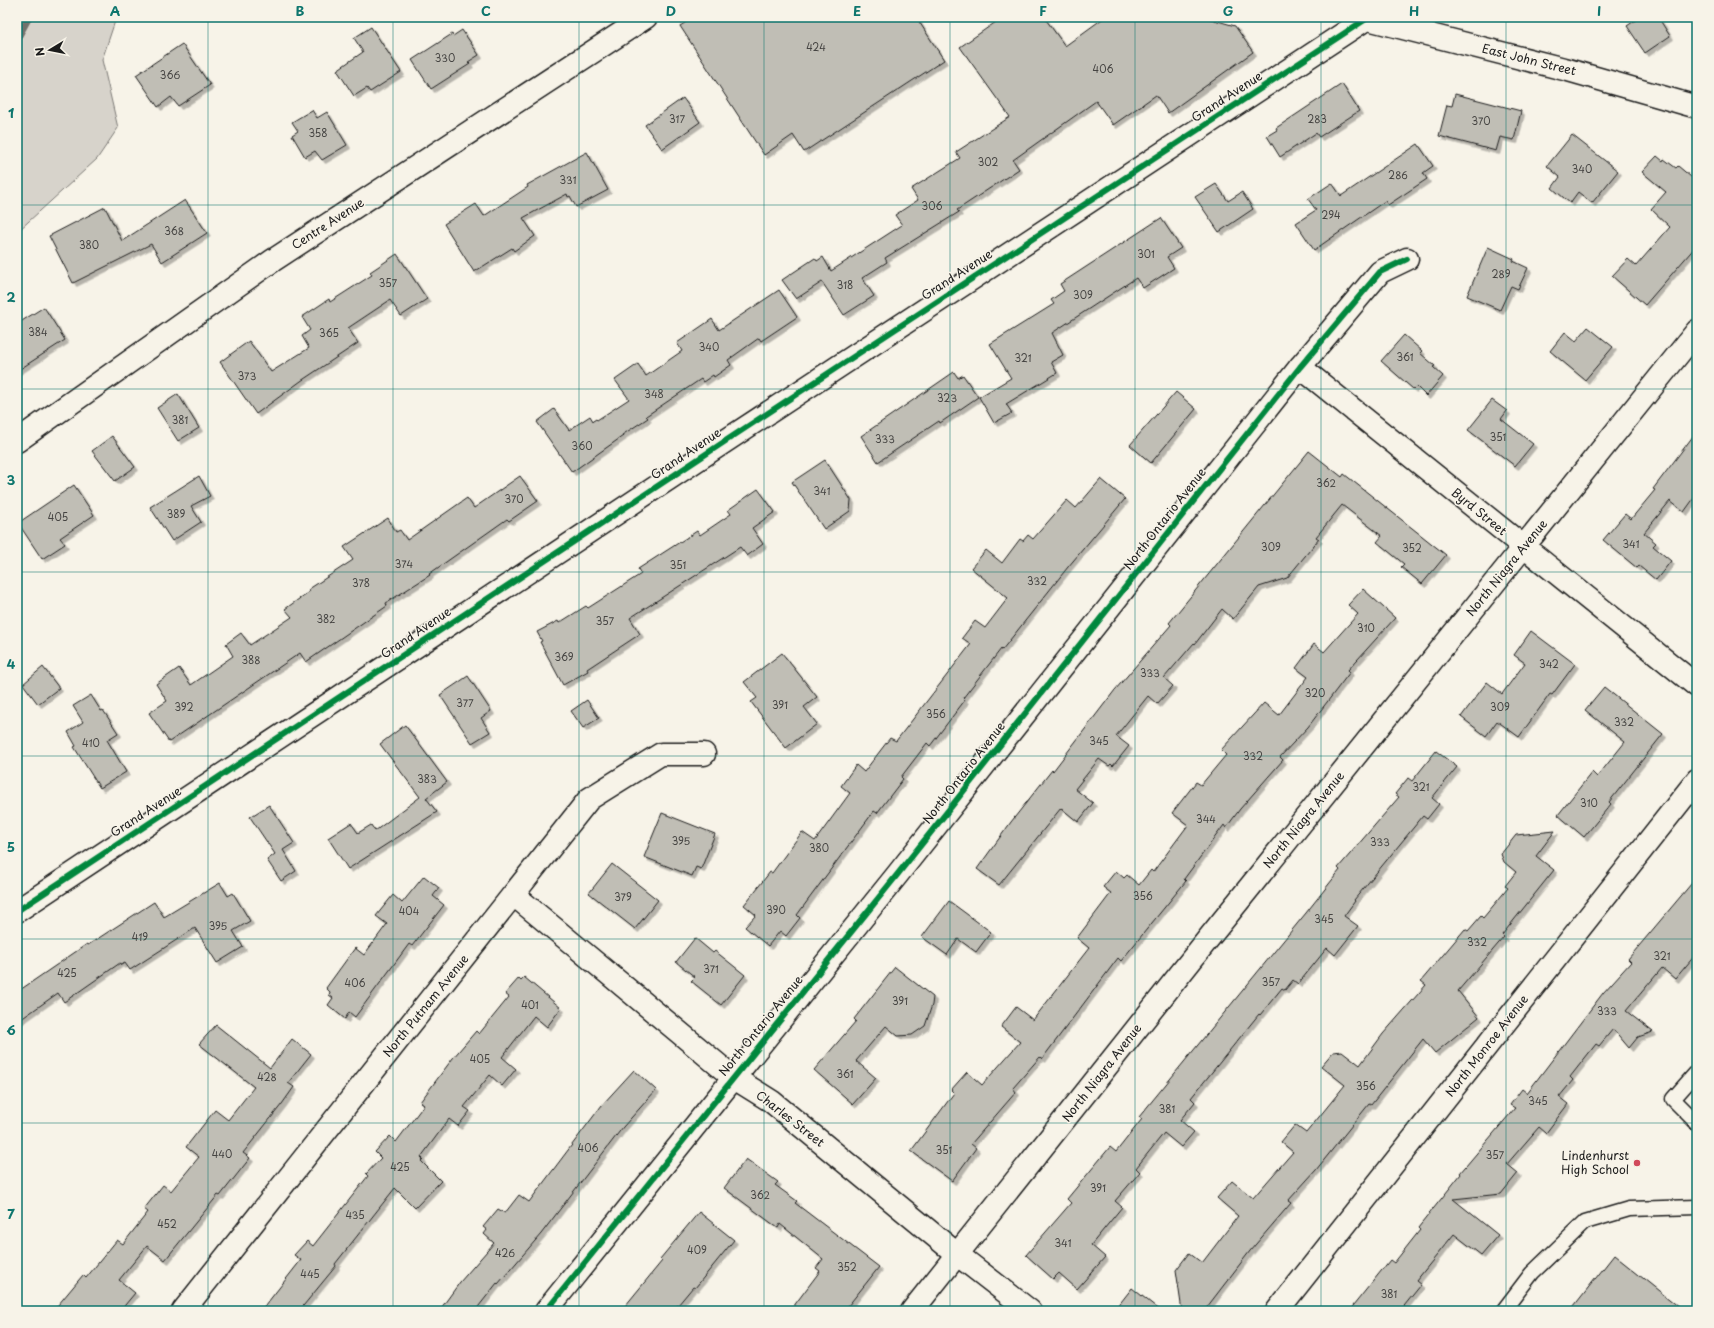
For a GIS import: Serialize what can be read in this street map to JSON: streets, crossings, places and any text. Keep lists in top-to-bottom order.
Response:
{
  "streets": {
    "street": [
      "East John Street",
      "Grand Avenue",
      "Centre Avenue",
      "Byrd Street",
      "North Ontario Avenue",
      "North Niagra Avenue",
      "North Putnam Avenue",
      "North Monroe Avenue",
      "Charles Street"
    ]
  },
  "crossings": [
    ["East John Street", "Grand Avenue"],
    ["Byrd Street", "North Ontario Avenue"],
    ["Byrd Street", "North Niagra Avenue"],
    ["North Ontario Avenue", "Charles Street"],
    ["North Niagra Avenue", "Charles Street"],
    ["North Putnam Avenue", "Charles Street"]
  ],
  "places": ["Lindenhurst High School"],
  "house_numbers": [
    "424",
    "330",
    "406",
    "366",
    "317",
    "283",
    "370",
    "358",
    "302",
    "340",
    "286",
    "331",
    "306",
    "294",
    "368",
    "380",
    "301",
    "289",
    "357",
    "318",
    "309",
    "384",
    "365",
    "340",
    "361",
    "321",
    "373",
    "348",
    "323",
    "381",
    "351",
    "333",
    "360",
    "362",
    "341",
    "370",
    "389",
    "405",
    "341",
    "309",
    "352",
    "374",
    "351",
    "332",
    "378",
    "382",
    "357",
    "310",
    "369",
    "388",
    "342",
    "333",
    "320",
    "377",
    "391",
    "392",
    "309",
    "356",
    "332",
    "345",
    "410",
    "332",
    "383",
    "321",
    "310",
    "344",
    "395",
    "333",
    "380",
    "356",
    "379",
    "390",
    "404",
    "345",
    "395",
    "419",
    "332",
    "321",
    "371",
    "425",
    "357",
    "406",
    "391",
    "401",
    "333",
    "405",
    "361",
    "428",
    "356",
    "345",
    "381",
    "406",
    "351",
    "440",
    "357",
    "425",
    "391",
    "362",
    "435",
    "452",
    "341",
    "409",
    "426",
    "352",
    "445",
    "381"
  ],
  "north": "left",
  "grid": {
    "columns": [
      "A",
      "B",
      "C",
      "D",
      "E",
      "F",
      "G",
      "H",
      "I"
    ],
    "rows": [
      "1",
      "2",
      "3",
      "4",
      "5",
      "6",
      "7"
    ]
  }
}
